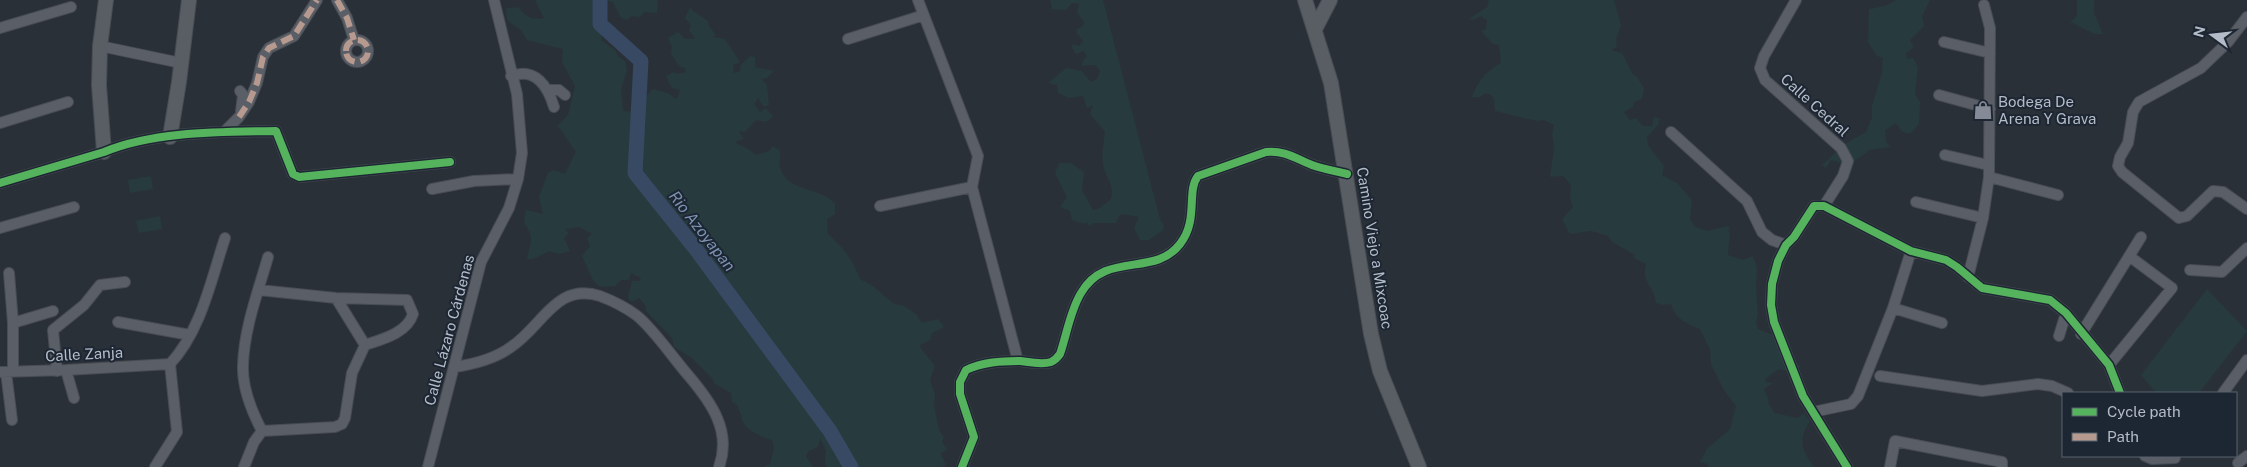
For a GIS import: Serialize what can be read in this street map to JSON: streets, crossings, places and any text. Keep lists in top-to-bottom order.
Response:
{
  "streets": {
    "main road": ["Camino Viejo a Mixcoac"],
    "street": ["Calle Cedral", "Calle Lázaro Cárdenas", "Calle Zanja"]
  },
  "water": ["Rio Azoyapan"],
  "places": {
    "shop": ["Bodega De Arena Y Grava"]
  },
  "legend": ["Cycle path", "Path"],
  "north": "left"
}
